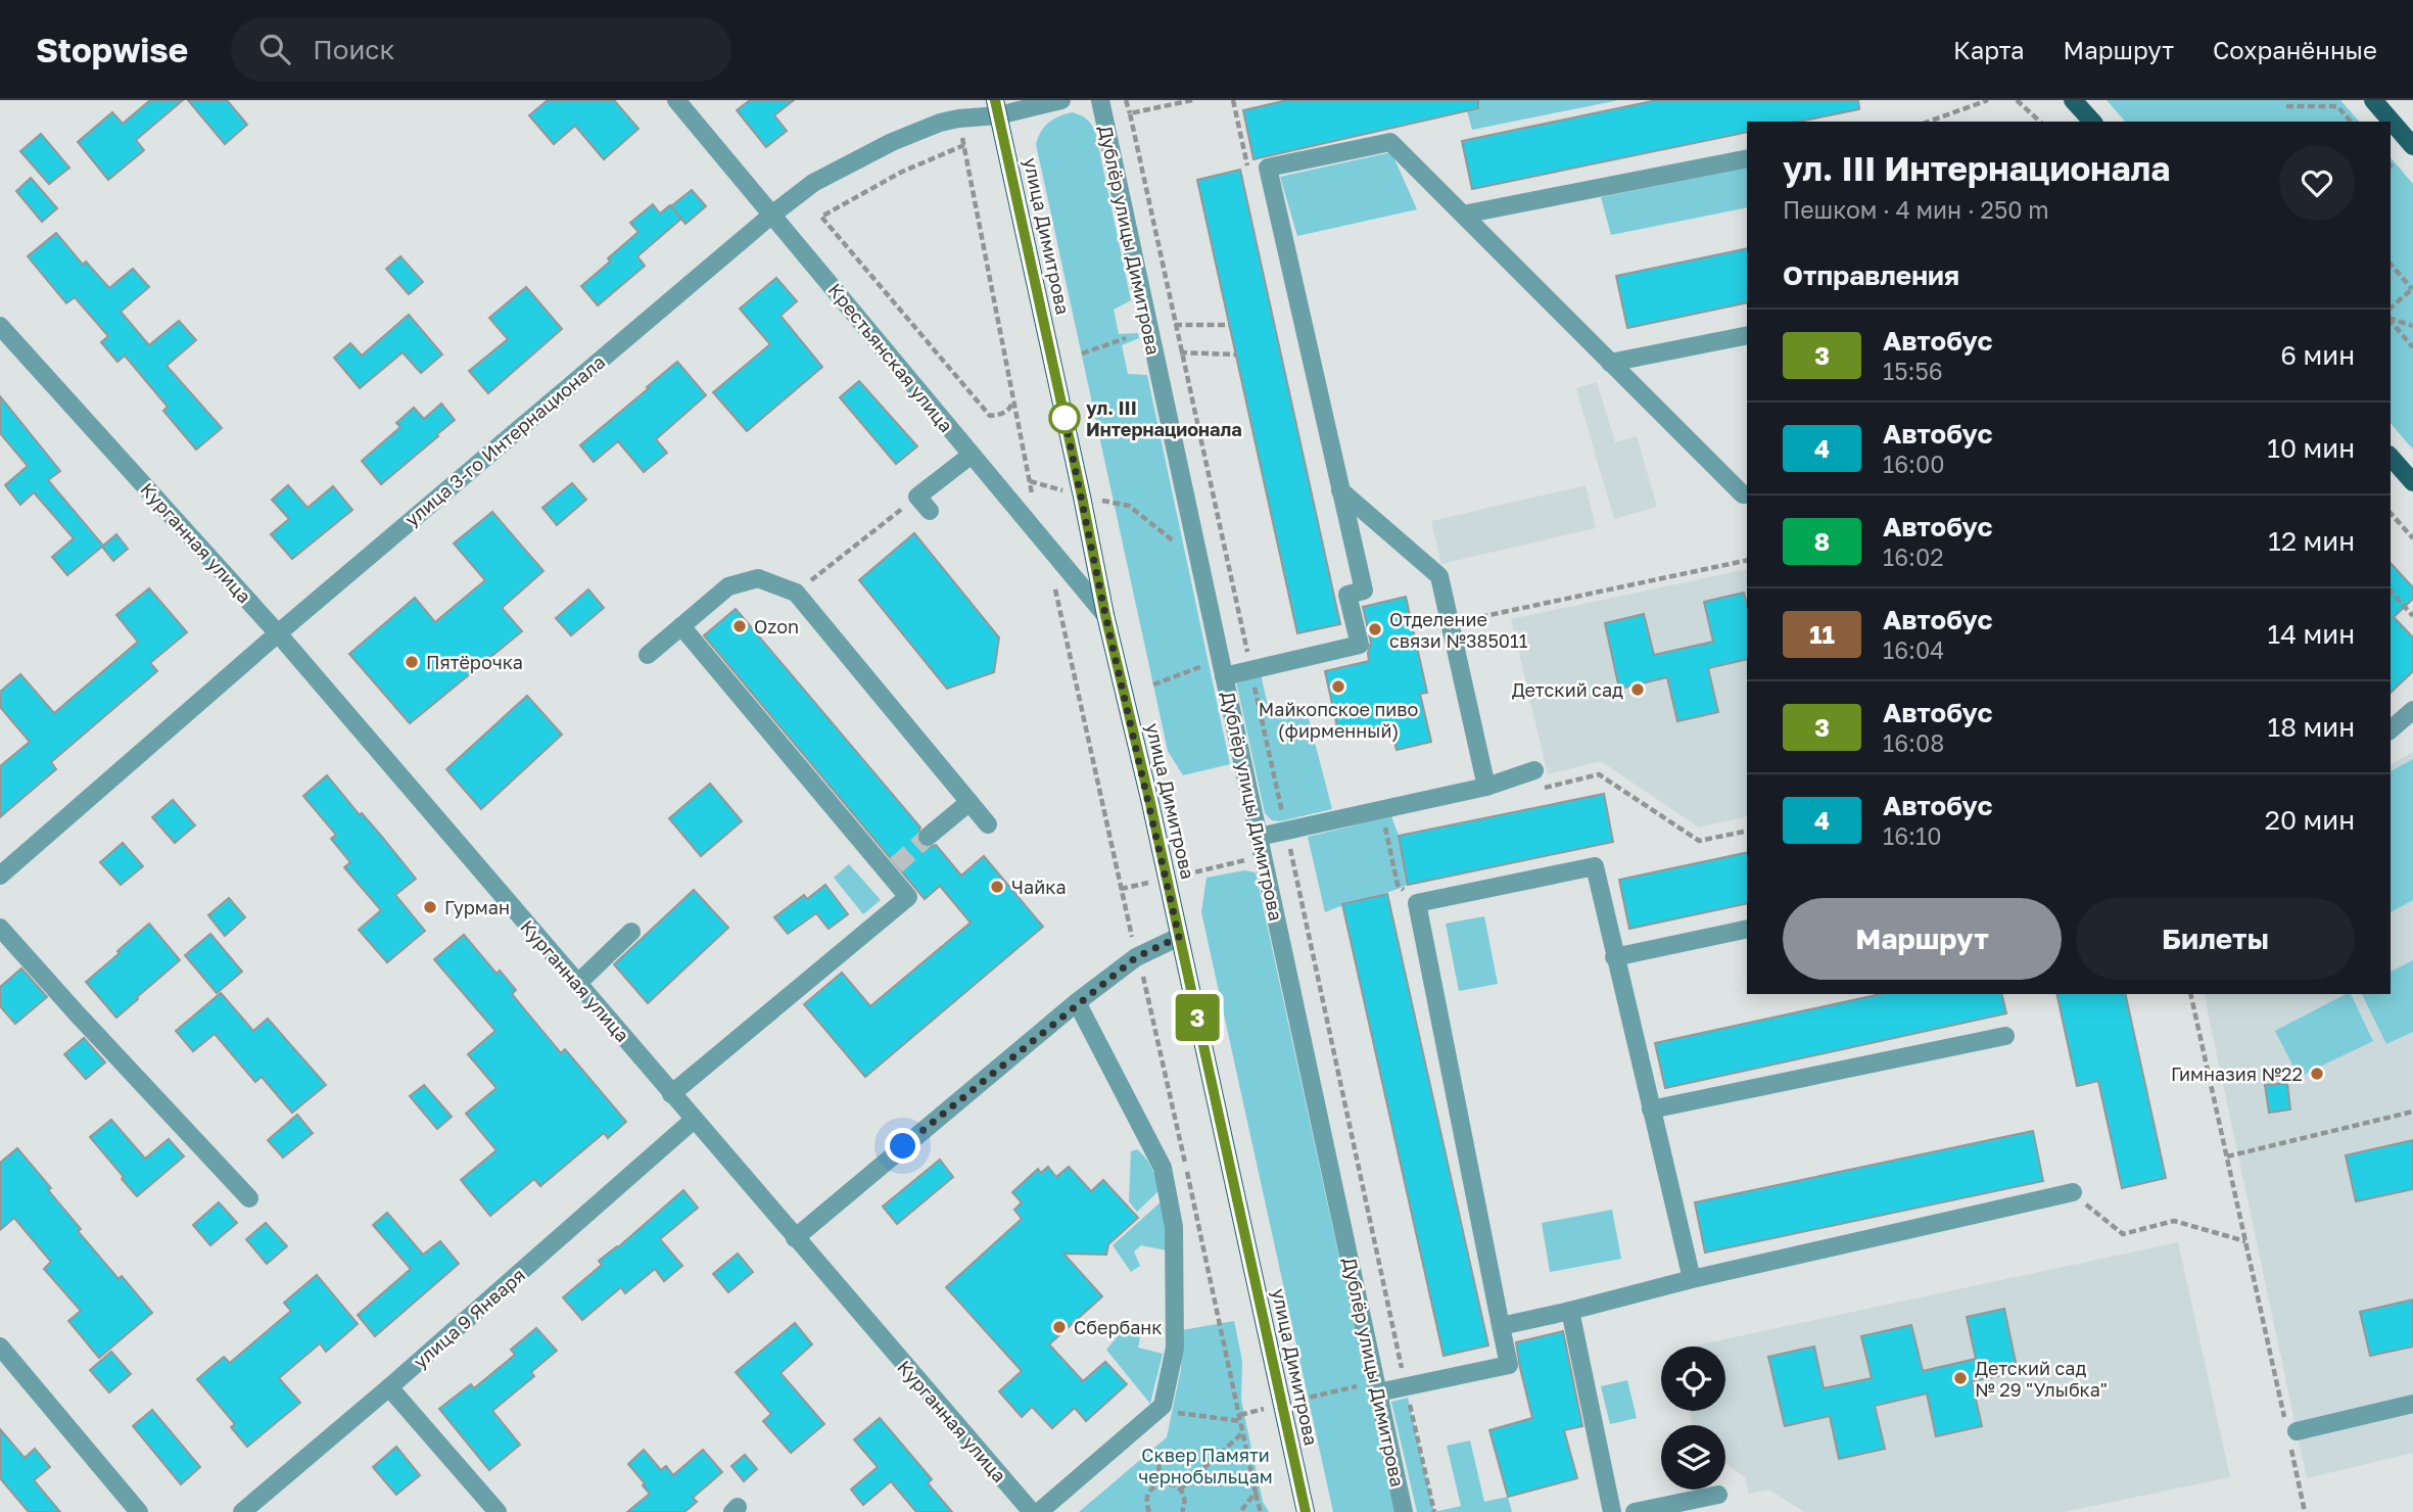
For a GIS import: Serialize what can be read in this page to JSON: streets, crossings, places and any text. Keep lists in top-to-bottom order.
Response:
{
  "streets": {
    "main road": ["улица Димитрова"],
    "street": [
      "Дублёр улицы Димитрова",
      "Крестьянская улица",
      "улица 3-го Интернационала",
      "Курганная улица",
      "улица 9 Января"
    ]
  },
  "crossings": [
    ["улица Димитрова", "Крестьянская улица"],
    ["улица Димитрова", "улица 3-го Интернационала"],
    ["Крестьянская улица", "улица 3-го Интернационала"],
    ["улица 3-го Интернационала", "Курганная улица"],
    ["Курганная улица", "улица 9 Января"]
  ],
  "parks": ["Сквер Памяти чернобыльцам"],
  "places": [
    "ул. III Интернационала",
    "Ozon",
    "Отделение связи №385011",
    "Пятёрочка",
    "Майкопское пиво (фирменный)",
    "Детский сад",
    "Чайка",
    "Гурман",
    "Гимназия №22",
    "Сбербанк",
    "Детский сад № 29 \"Улыбка\""
  ],
  "lines": ["bus line 3"],
  "page": {
    "header": "Stopwise",
    "search": "Поиск",
    "nav": ["Карта", "Маршрут", "Сохранённые"],
    "on_map": "3",
    "heading": [
      ["ул. III Интернационала", "Пешком · 4 мин · 250 m"],
      "Отправления"
    ],
    "list": [
      {
        "mark": "3",
        "name": "Автобус",
        "note": "15:56",
        "value": "6 мин"
      },
      {
        "mark": "4",
        "name": "Автобус",
        "note": "16:00",
        "value": "10 мин"
      },
      {
        "mark": "8",
        "name": "Автобус",
        "note": "16:02",
        "value": "12 мин"
      },
      {
        "mark": "11",
        "name": "Автобус",
        "note": "16:04",
        "value": "14 мин"
      },
      {
        "mark": "3",
        "name": "Автобус",
        "note": "16:08",
        "value": "18 мин"
      },
      {
        "mark": "4",
        "name": "Автобус",
        "note": "16:10",
        "value": "20 мин"
      }
    ],
    "buttons": ["Маршрут", "Билеты"]
  }
}
